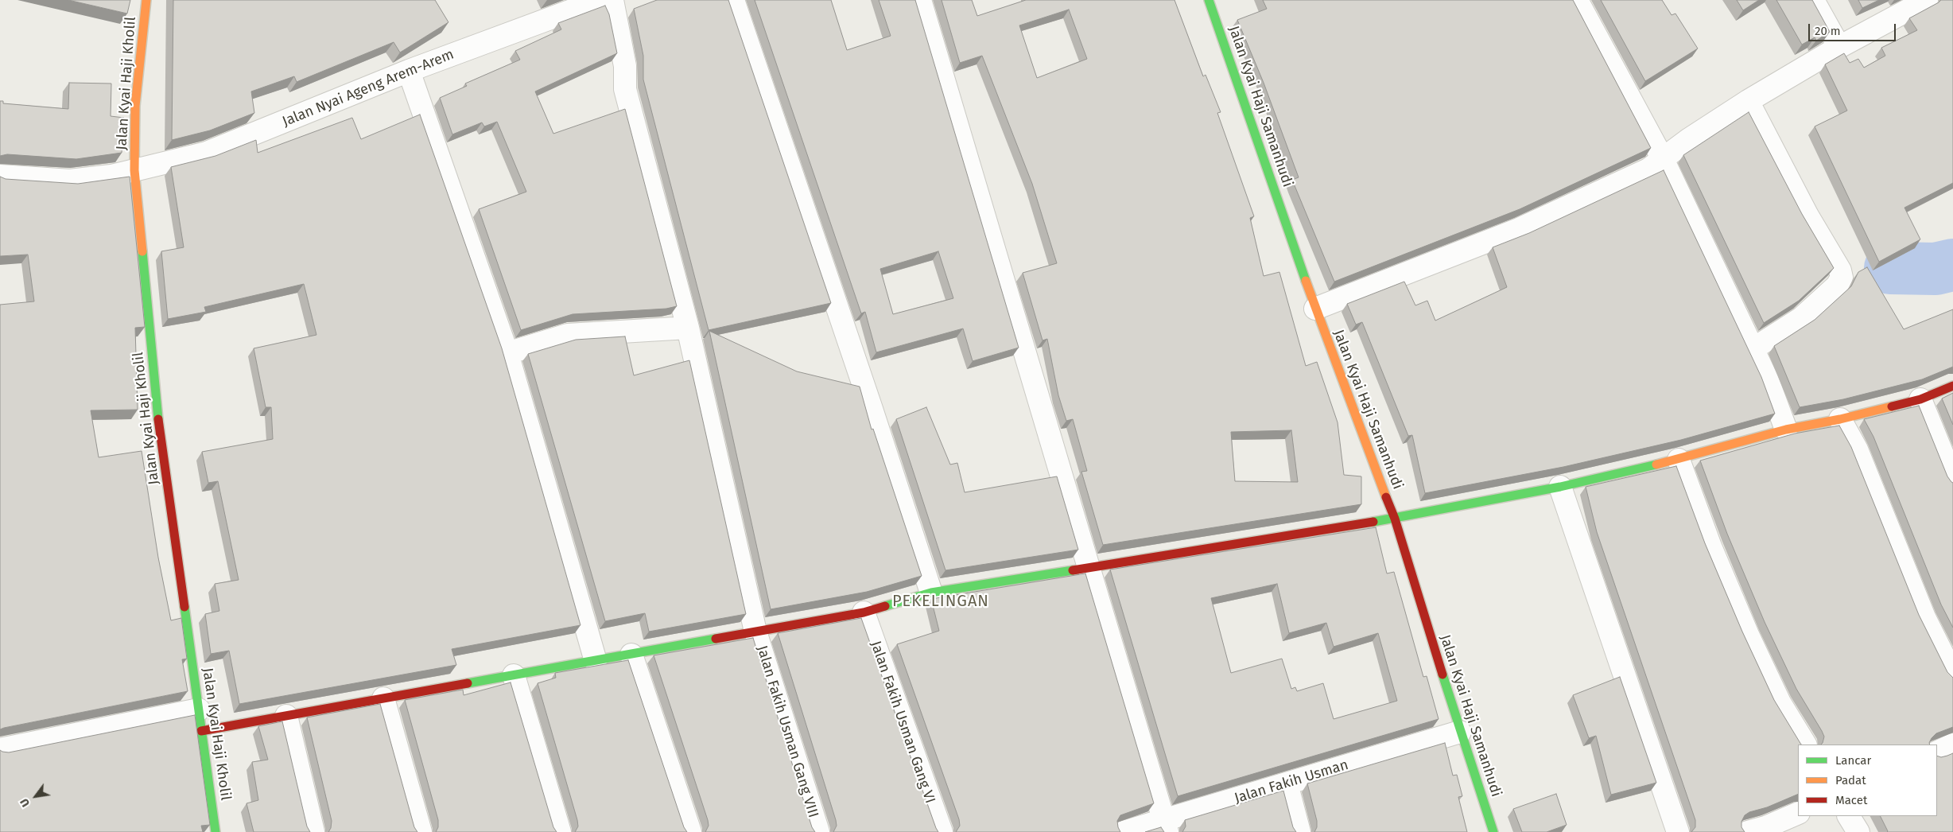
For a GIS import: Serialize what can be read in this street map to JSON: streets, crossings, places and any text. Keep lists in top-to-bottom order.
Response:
{
  "streets": {
    "street": [
      "Jalan Kyai Haji Kholil",
      "Jalan Nyai Ageng Arem-Arem",
      "Jalan Kyai Haji Samanhudi",
      "Jalan Fakih Usman Gang VI",
      "Jalan Fakih Usman Gang VIII",
      "Jalan Fakih Usman"
    ]
  },
  "crossings": [
    ["Jalan Kyai Haji Kholil", "Jalan Nyai Ageng Arem-Arem"],
    ["Jalan Kyai Haji Samanhudi", "Jalan Fakih Usman"]
  ],
  "districts": ["PEKELINGAN"],
  "legend": ["Lancar", "Padat", "Macet"],
  "scale_bar": "20 m",
  "north": "bottom left"
}
